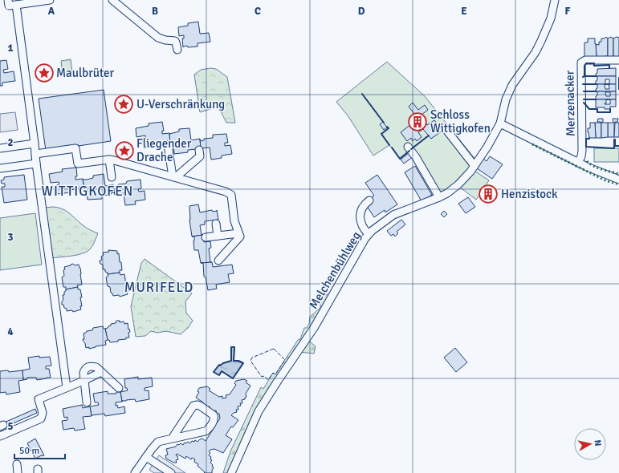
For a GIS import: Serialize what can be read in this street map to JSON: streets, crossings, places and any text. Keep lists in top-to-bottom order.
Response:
{
  "streets": {
    "street": ["Merzenacker", "Melchenbühlweg"]
  },
  "districts": ["WITTIGKOFEN", "MURIFELD"],
  "places": {
    "place": ["Maulbrüter", "U-Verschränkung", "Fliegender Drache"],
    "building": ["Schloss Wittigkofen", "Henzistock"]
  },
  "scale_bar": "50 m",
  "north": "right",
  "grid": {
    "columns": [
      "A",
      "B",
      "C",
      "D",
      "E",
      "F"
    ],
    "rows": [
      "1",
      "2",
      "3",
      "4",
      "5"
    ]
  }
}
